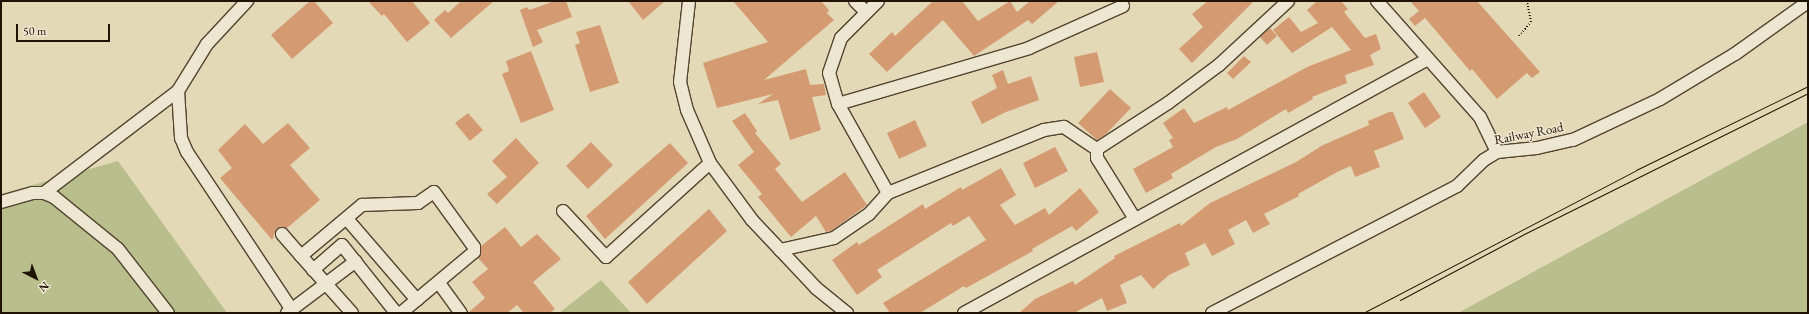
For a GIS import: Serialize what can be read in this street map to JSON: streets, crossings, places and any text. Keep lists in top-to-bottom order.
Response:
{
  "streets": {
    "street": ["Railway Road"]
  },
  "scale_bar": "50 m",
  "north": "bottom right"
}
